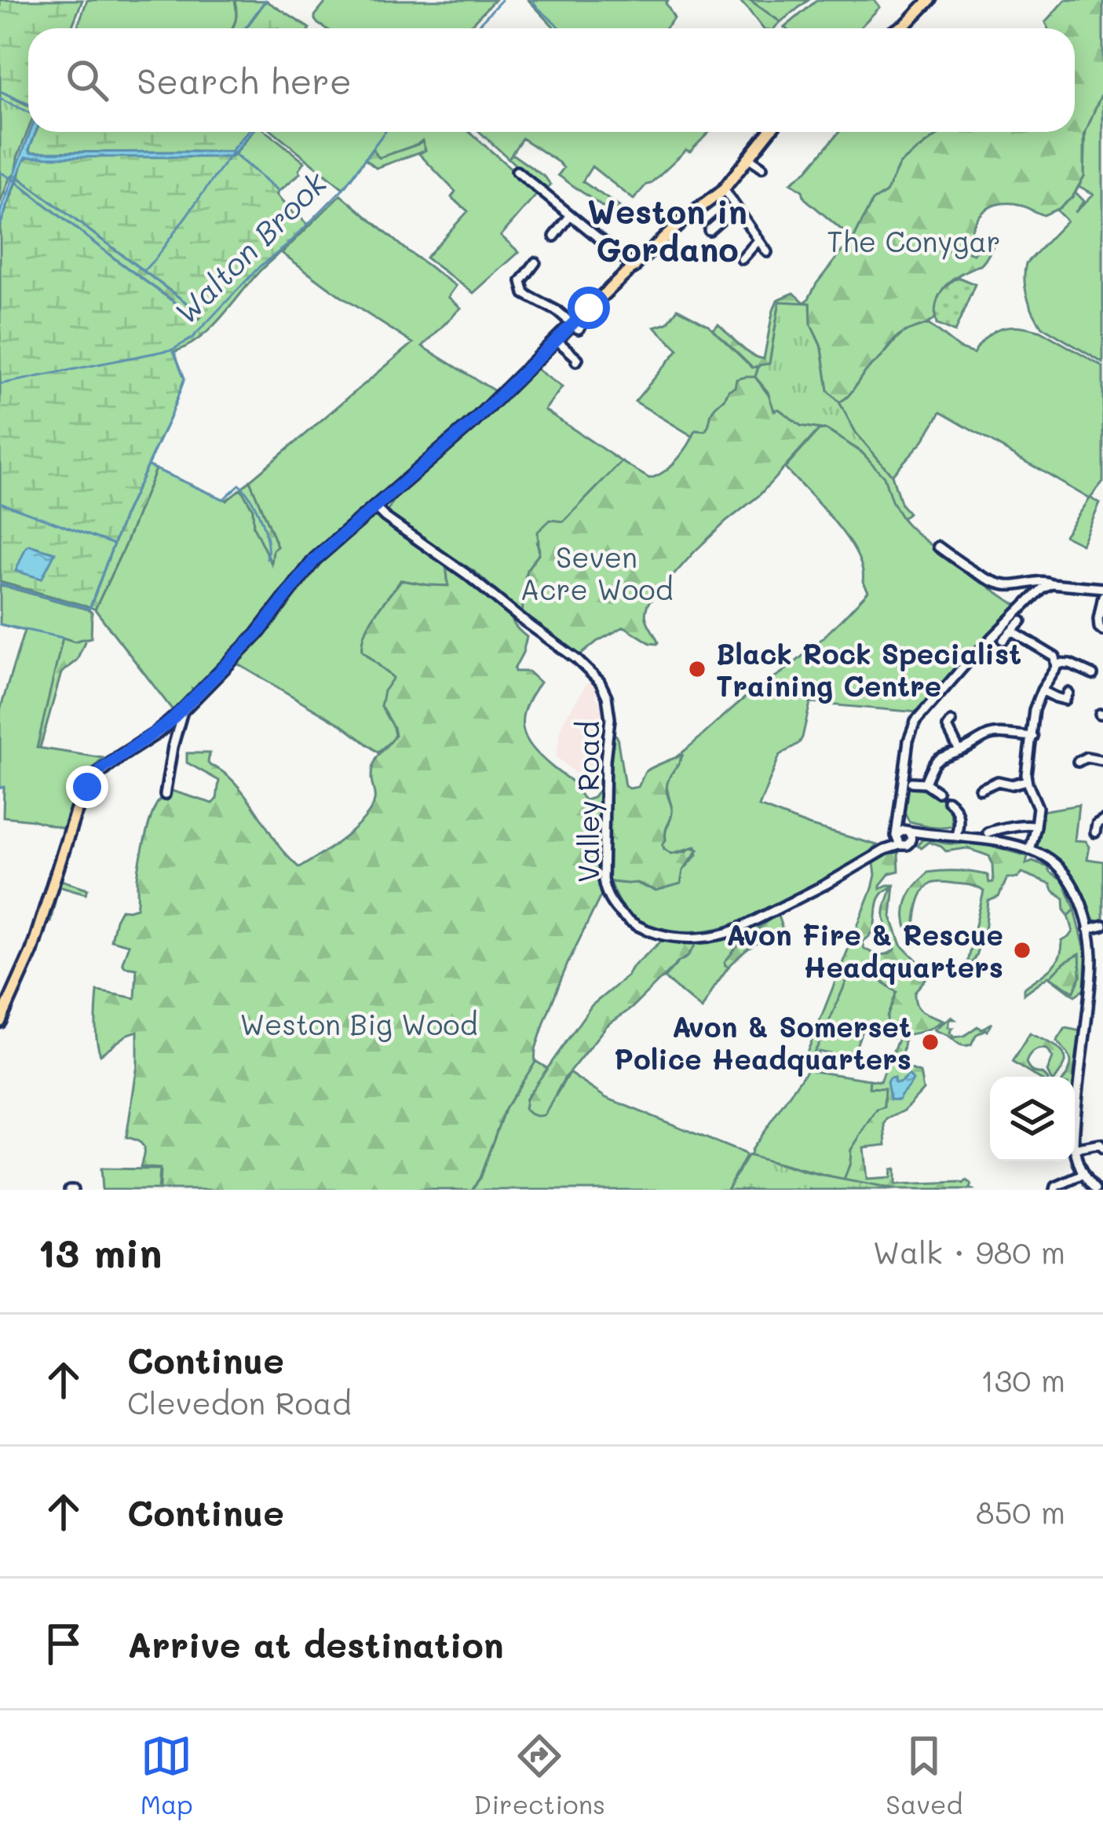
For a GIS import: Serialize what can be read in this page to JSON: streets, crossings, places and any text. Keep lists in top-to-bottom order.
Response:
{
  "streets": {
    "street": ["Valley Road"]
  },
  "districts": ["Weston in Gordano"],
  "water": ["Walton Brook"],
  "parks": ["The Conygar", "Seven Acre Wood", "Weston Big Wood"],
  "places": ["Black Rock Specialist Training Centre", "Avon Fire & Rescue Headquarters", "Avon & Somerset Police Headquarters"],
  "page": {
    "search": "Search here",
    "heading": ["13 min", "Walk · 980 m"],
    "list": [
      ["Continue", "Clevedon Road", "130 m"],
      ["Continue", "850 m"],
      "Arrive at destination"
    ],
    "nav": ["Map", "Directions", "Saved"]
  }
}
